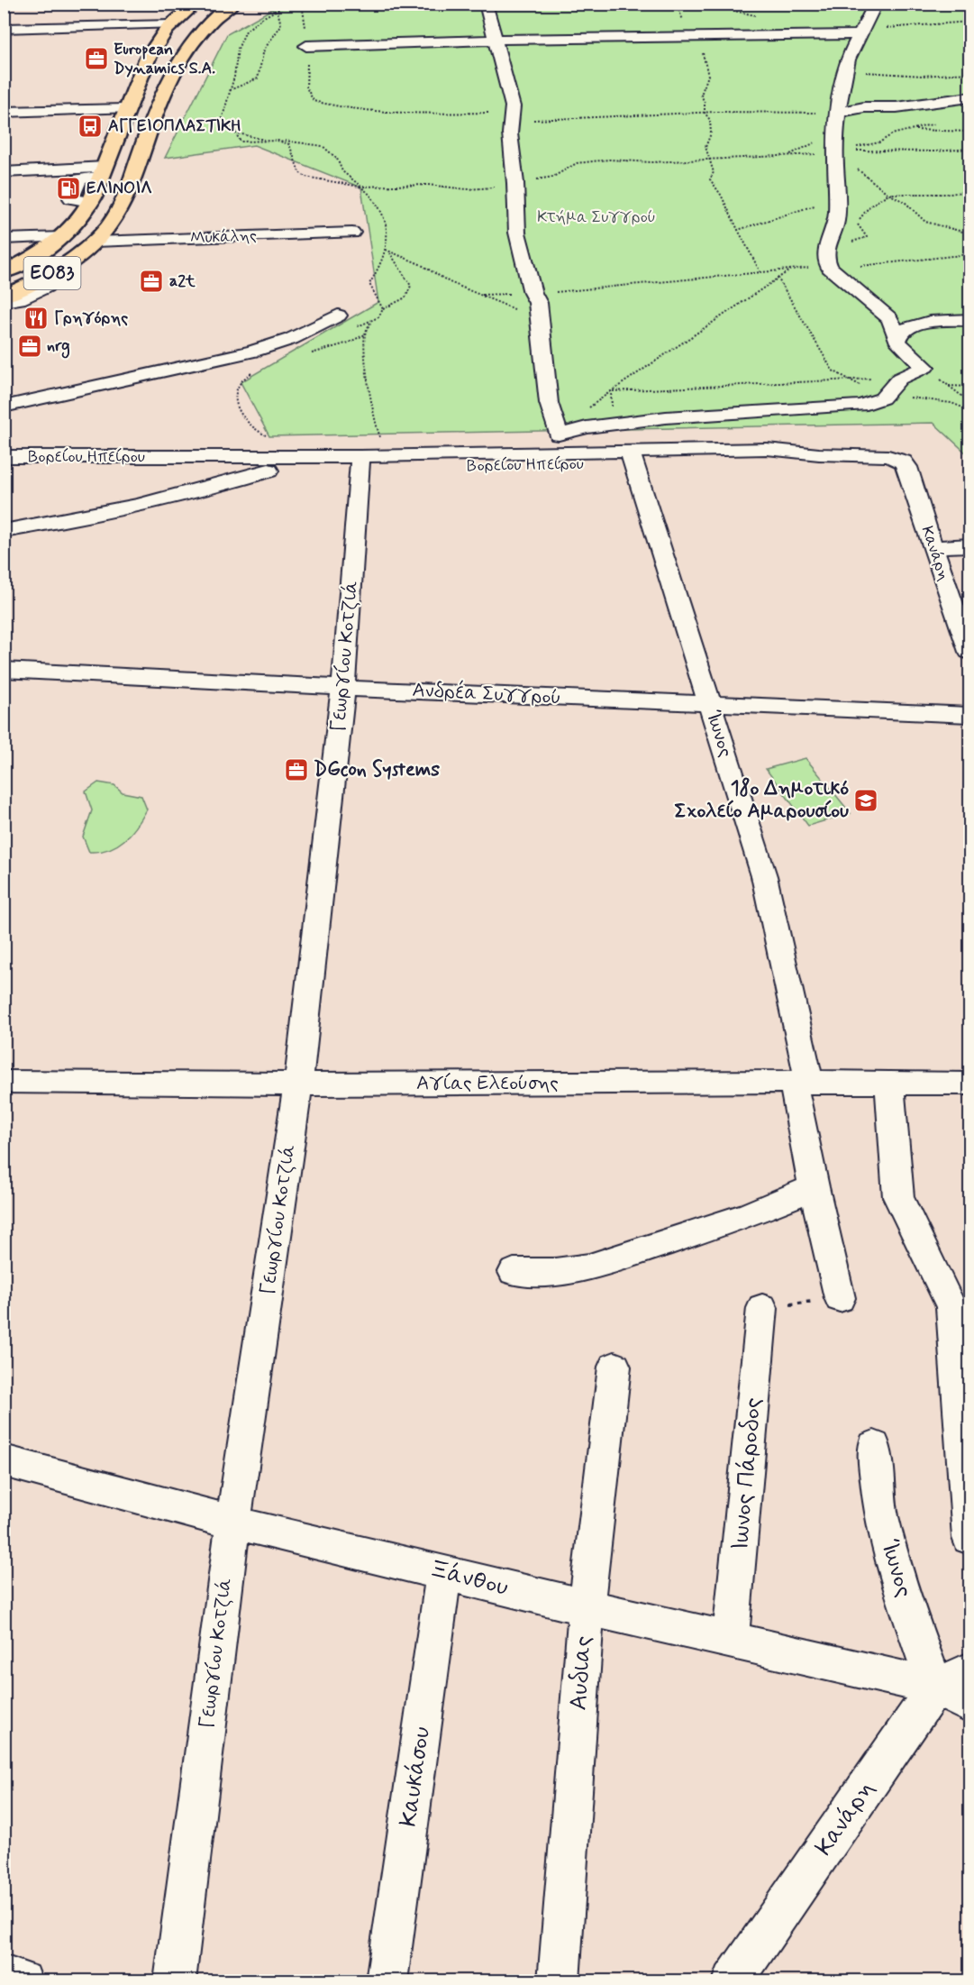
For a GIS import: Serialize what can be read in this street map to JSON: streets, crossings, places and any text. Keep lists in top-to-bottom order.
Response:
{
  "streets": {
    "main road": ["ΕΟ83"],
    "street": [
      "Μυκάλης",
      "Βορείου Ηπείρου",
      "Κανάρη",
      "Γεωργίου Κοτζιά",
      "Ανδρέα Συγγρού",
      "Ίωνος",
      "Αγίας Ελεούσης",
      "Ιωνος Πάροδος",
      "Ξάνθου",
      "Αυδιας",
      "Καυκάσου"
    ]
  },
  "crossings": [
    ["Μυκάλης", "ΕΟ83"],
    ["Βορείου Ηπείρου", "Κανάρη"],
    ["Βορείου Ηπείρου", "Γεωργίου Κοτζιά"],
    ["Βορείου Ηπείρου", "Ίωνος"],
    ["Κανάρη", "Ίωνος"],
    ["Κανάρη", "Ξάνθου"],
    ["Γεωργίου Κοτζιά", "Ανδρέα Συγγρού"],
    ["Γεωργίου Κοτζιά", "Αγίας Ελεούσης"],
    ["Γεωργίου Κοτζιά", "Ξάνθου"],
    ["Ανδρέα Συγγρού", "Ίωνος"],
    ["Ίωνος", "Αγίας Ελεούσης"],
    ["Ίωνος", "Ξάνθου"],
    ["Ιωνος Πάροδος", "Ξάνθου"],
    ["Ξάνθου", "Αυδιας"],
    ["Ξάνθου", "Καυκάσου"]
  ],
  "parks": ["Κτήμα Συγγρού"],
  "places": {
    "office": [
      "European Dynamics S.A.",
      "a2t",
      "nrg",
      "DGcon Systems"
    ],
    "bus stop": ["ΑΓΓΕΙΟΠΛΑΣΤΙΚΗ"],
    "fuel station": ["ΕΛΙΝΟΙΛ"],
    "restaurant": ["Γρηγόρης"],
    "school or university": ["18ο Δημοτικό Σχολείο Αμαρουσίου"]
  }
}
